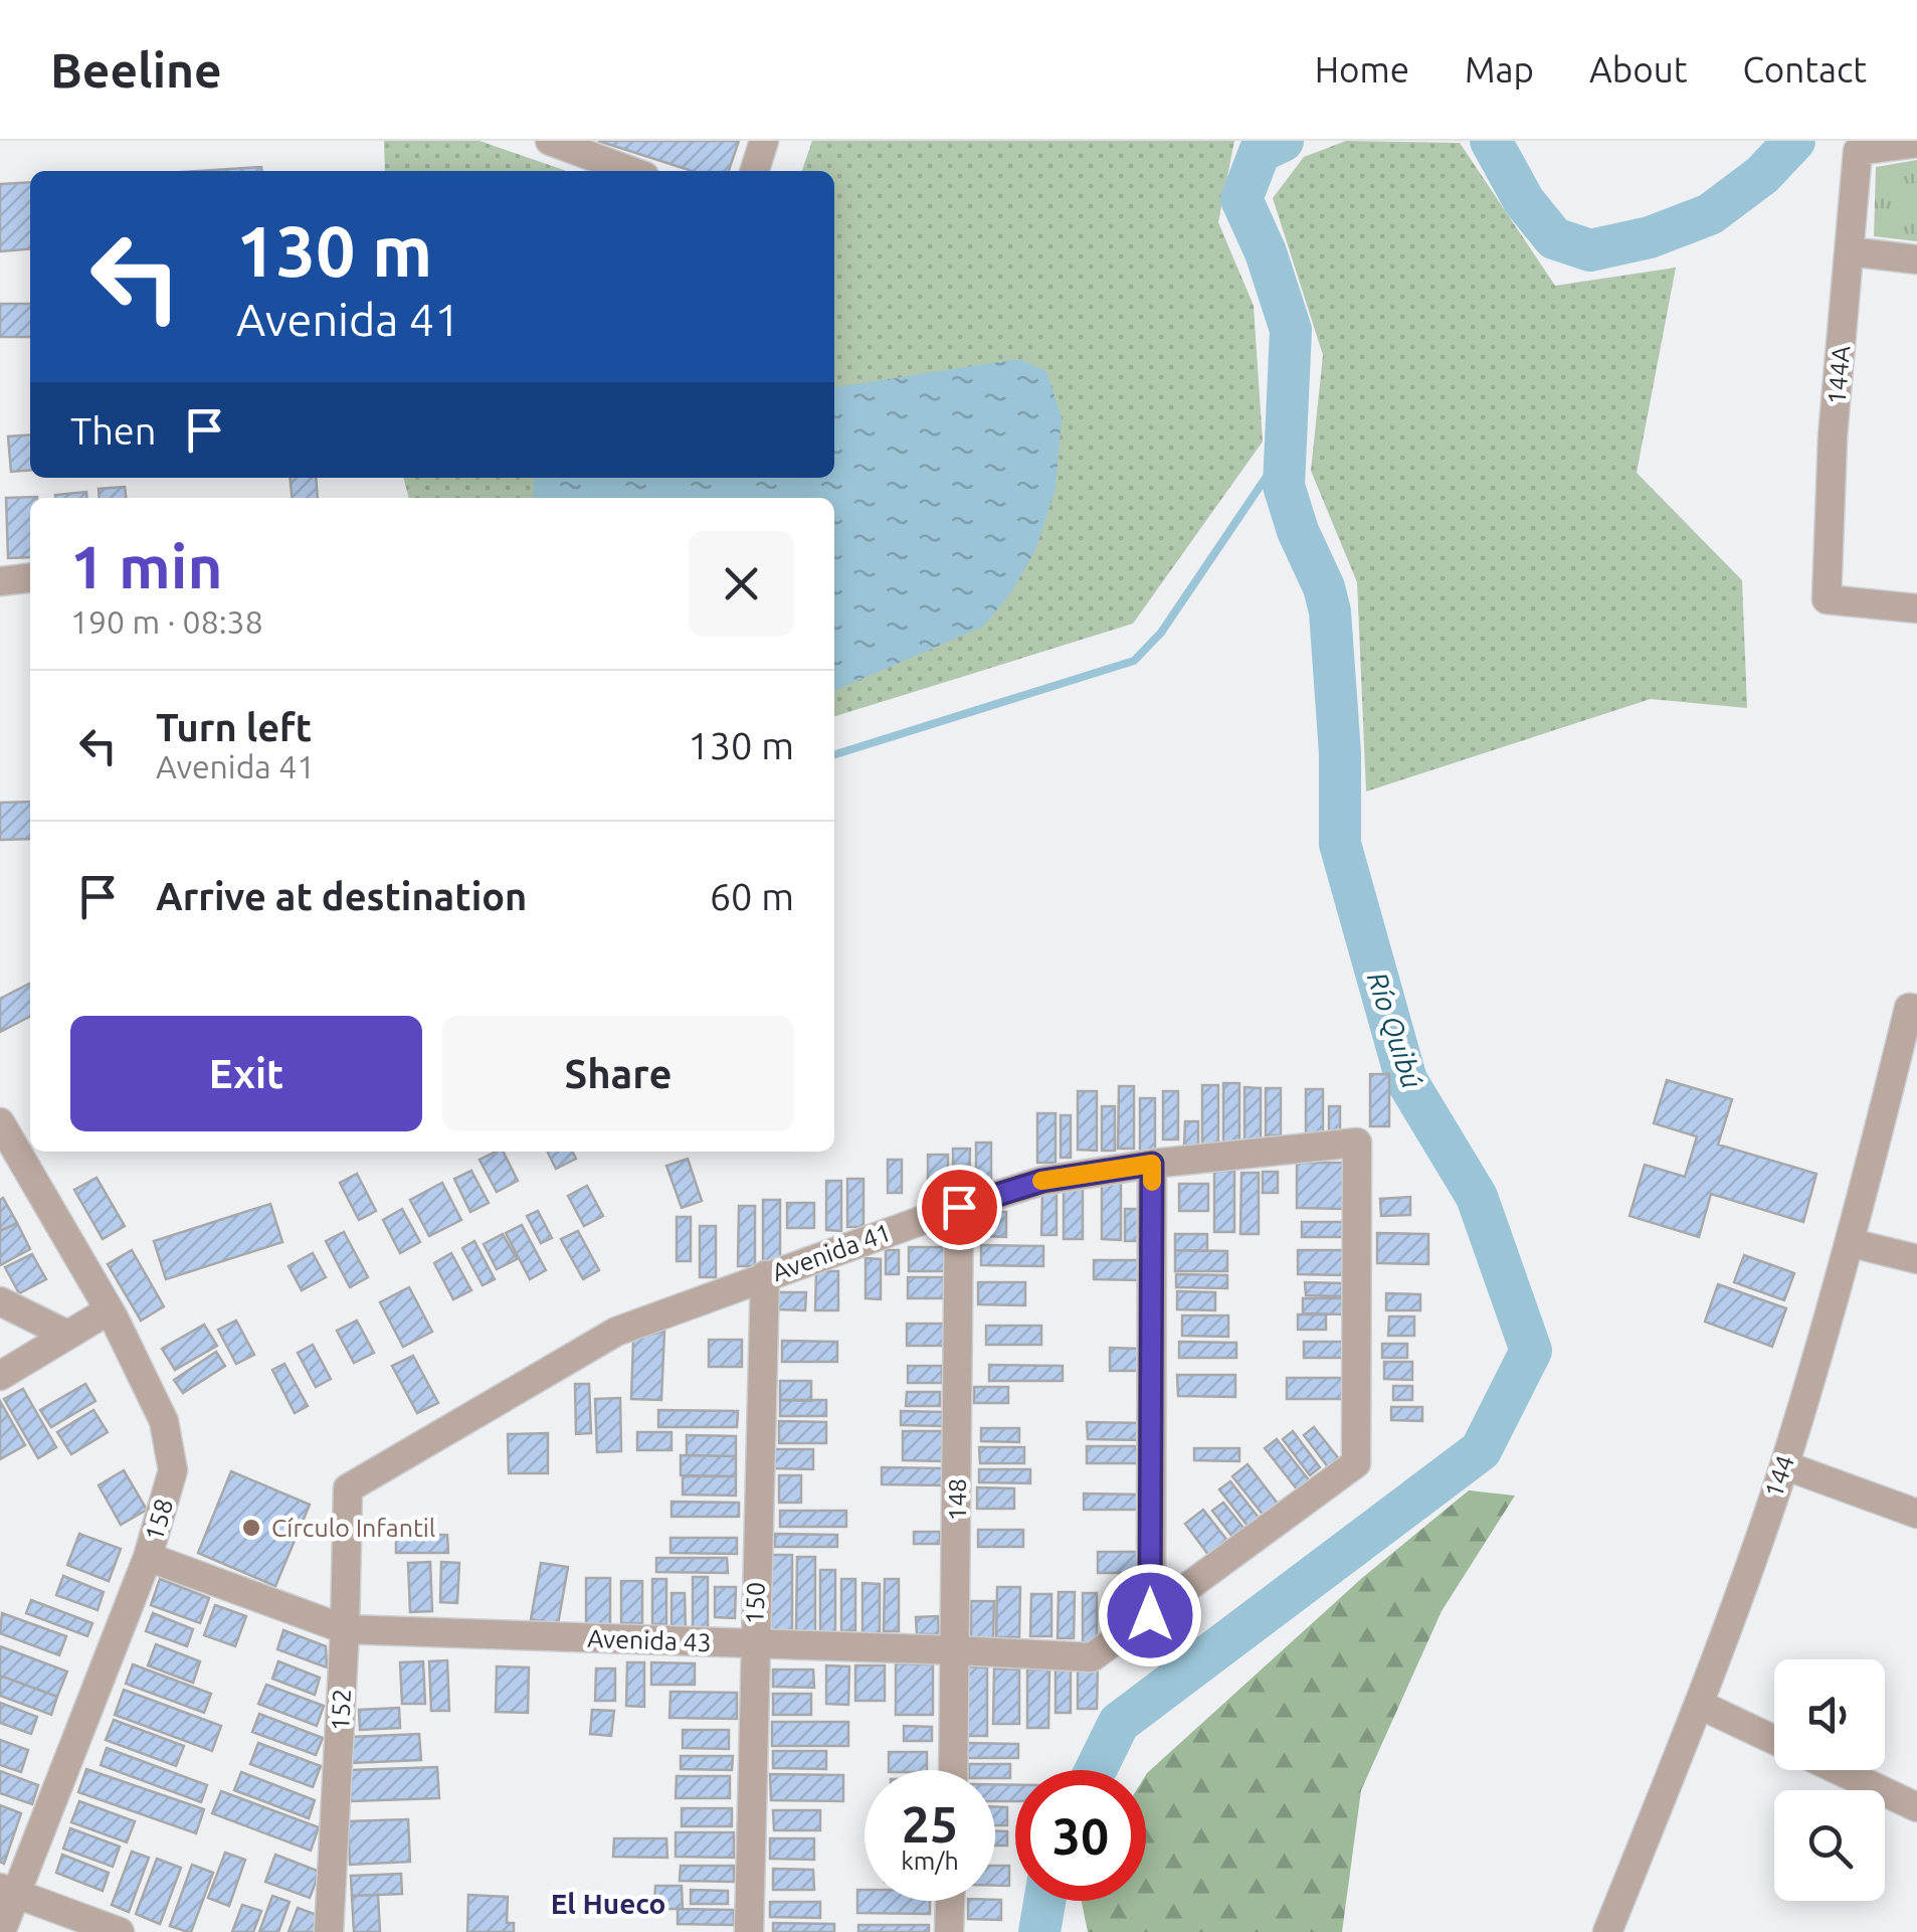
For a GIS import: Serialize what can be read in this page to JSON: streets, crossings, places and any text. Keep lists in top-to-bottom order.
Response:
{
  "streets": {
    "street": [
      "144A",
      "Avenida 41",
      "144",
      "148",
      "158",
      "150",
      "Avenida 43",
      "152"
    ]
  },
  "crossings": [
    ["Avenida 41", "148"],
    ["Avenida 41", "150"],
    ["Avenida 41", "Avenida 43"],
    ["Avenida 41", "152"],
    ["148", "Avenida 43"],
    ["158", "Avenida 43"],
    ["150", "Avenida 43"],
    ["Avenida 43", "152"]
  ],
  "districts": ["El Hueco"],
  "water": ["Río Quibú"],
  "places": ["Círculo Infantil"],
  "page": {
    "header": "Beeline",
    "nav": [
      "Home",
      "Map",
      "About",
      "Contact"
    ],
    "turn": ["130 m", "Avenida 41"],
    "then": "Then",
    "heading": ["1 min", "190 m · 08:38"],
    "list": [
      {
        "name": "Turn left",
        "note": "Avenida 41",
        "value": "130 m"
      },
      {
        "name": "Arrive at destination",
        "value": "60 m"
      }
    ],
    "buttons": ["Exit", "Share"],
    "speed": "25 km/h",
    "limit": "30"
  }
}
